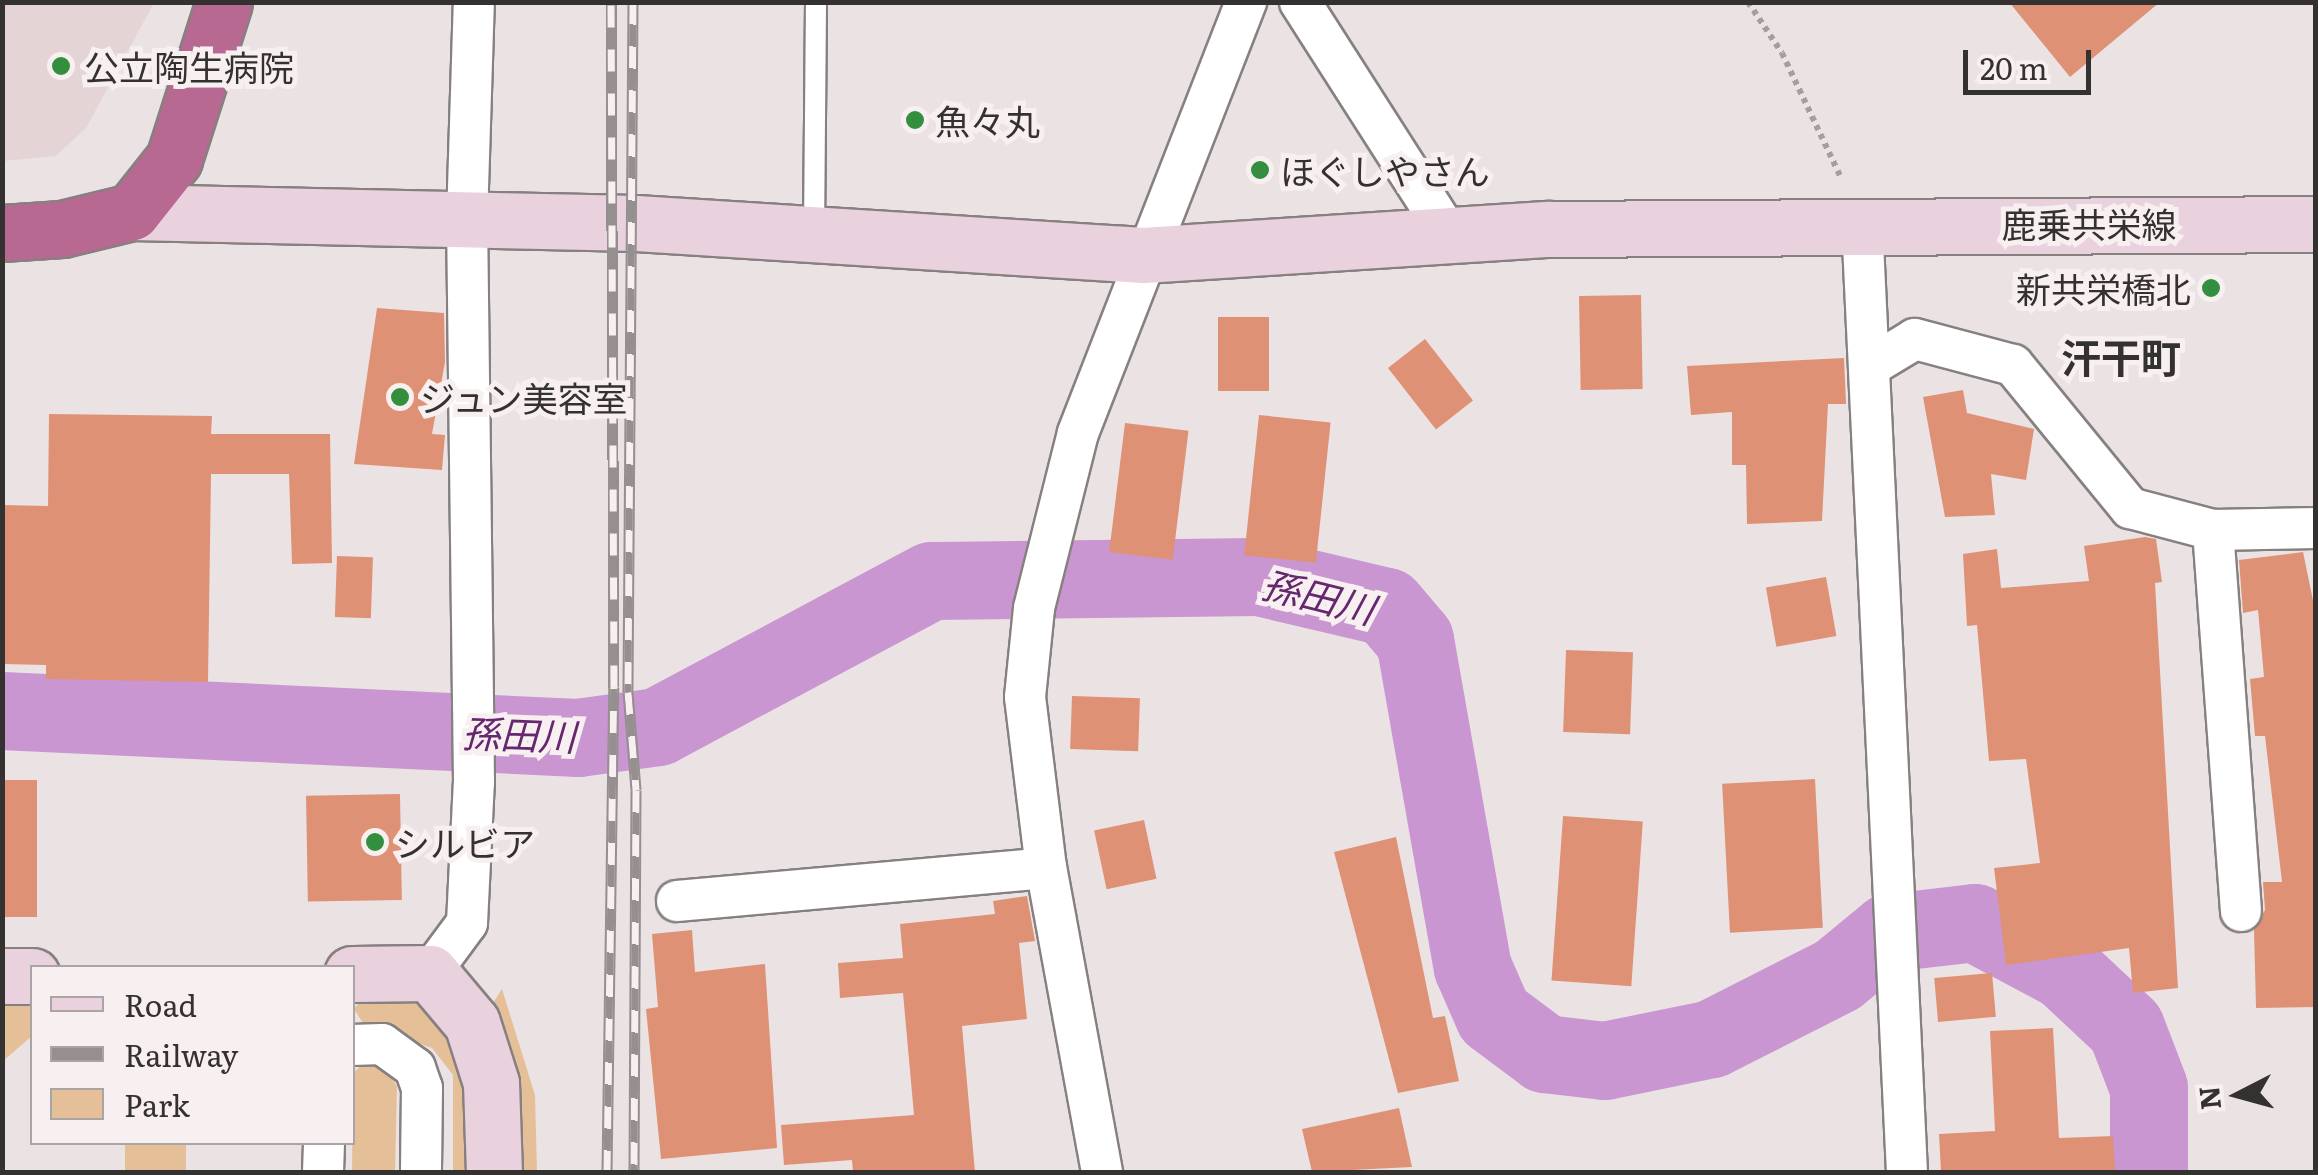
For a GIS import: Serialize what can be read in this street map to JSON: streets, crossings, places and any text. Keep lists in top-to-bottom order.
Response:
{
  "streets": {
    "street": ["鹿乗共栄線"]
  },
  "districts": ["汗干町"],
  "water": ["孫田川"],
  "places": [
    "公立陶生病院",
    "魚々丸",
    "ほぐしやさん",
    "新共栄橋北",
    "ジュン美容室",
    "シルビア"
  ],
  "legend": ["Road", "Railway", "Park"],
  "scale_bar": "20 m",
  "north": "left"
}
